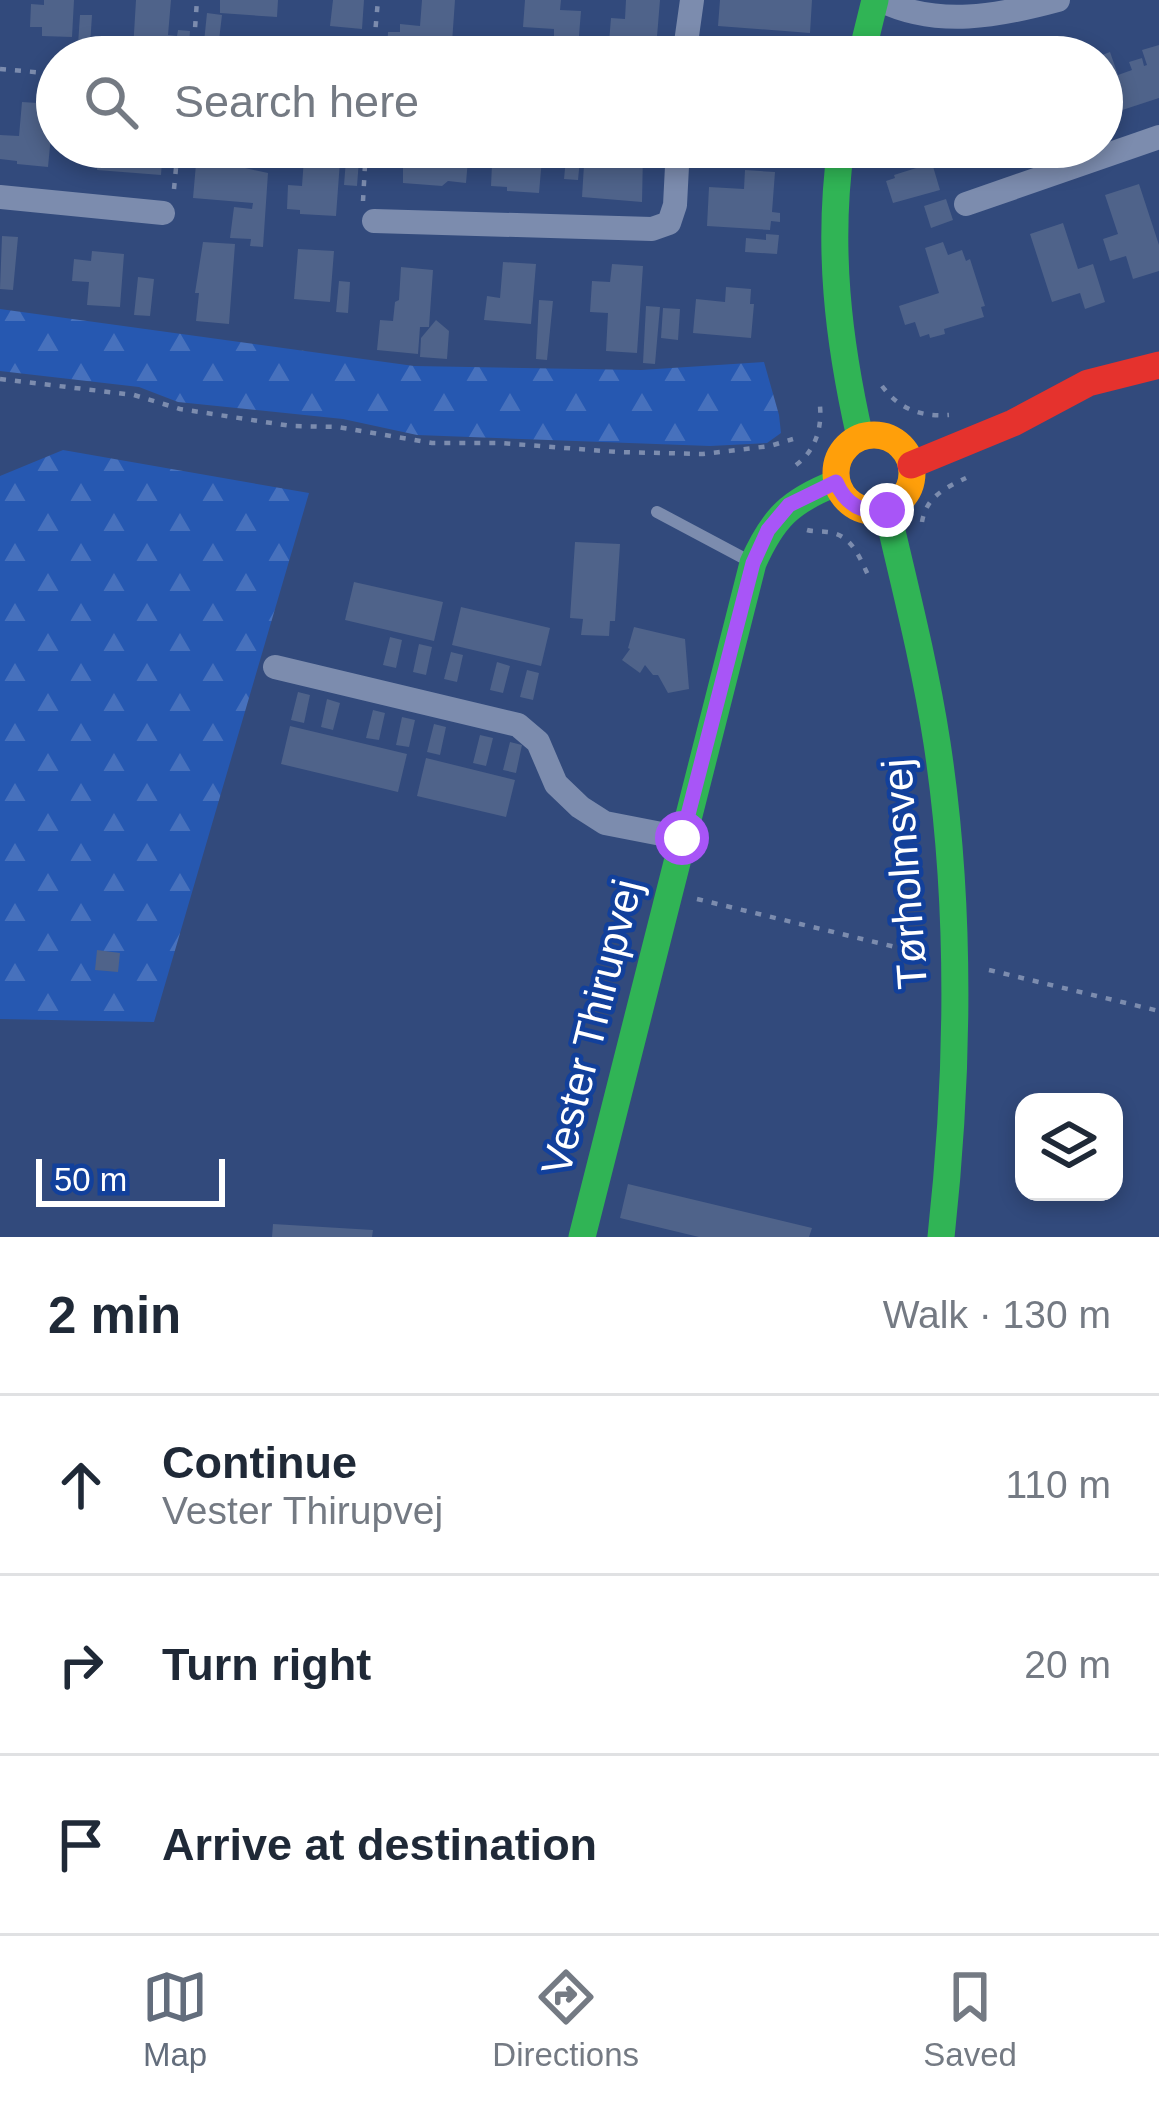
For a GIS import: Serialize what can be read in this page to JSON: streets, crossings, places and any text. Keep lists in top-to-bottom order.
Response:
{
  "streets": {
    "street": ["Tørholmsvej", "Vester Thirupvej"]
  },
  "scale_bar": "50 m",
  "page": {
    "search": "Search here",
    "scale": "50 m",
    "heading": ["2 min", "Walk · 130 m"],
    "list": [
      ["Continue", "Vester Thirupvej", "110 m"],
      ["Turn right", "20 m"],
      "Arrive at destination"
    ],
    "nav": ["Map", "Directions", "Saved"]
  }
}
